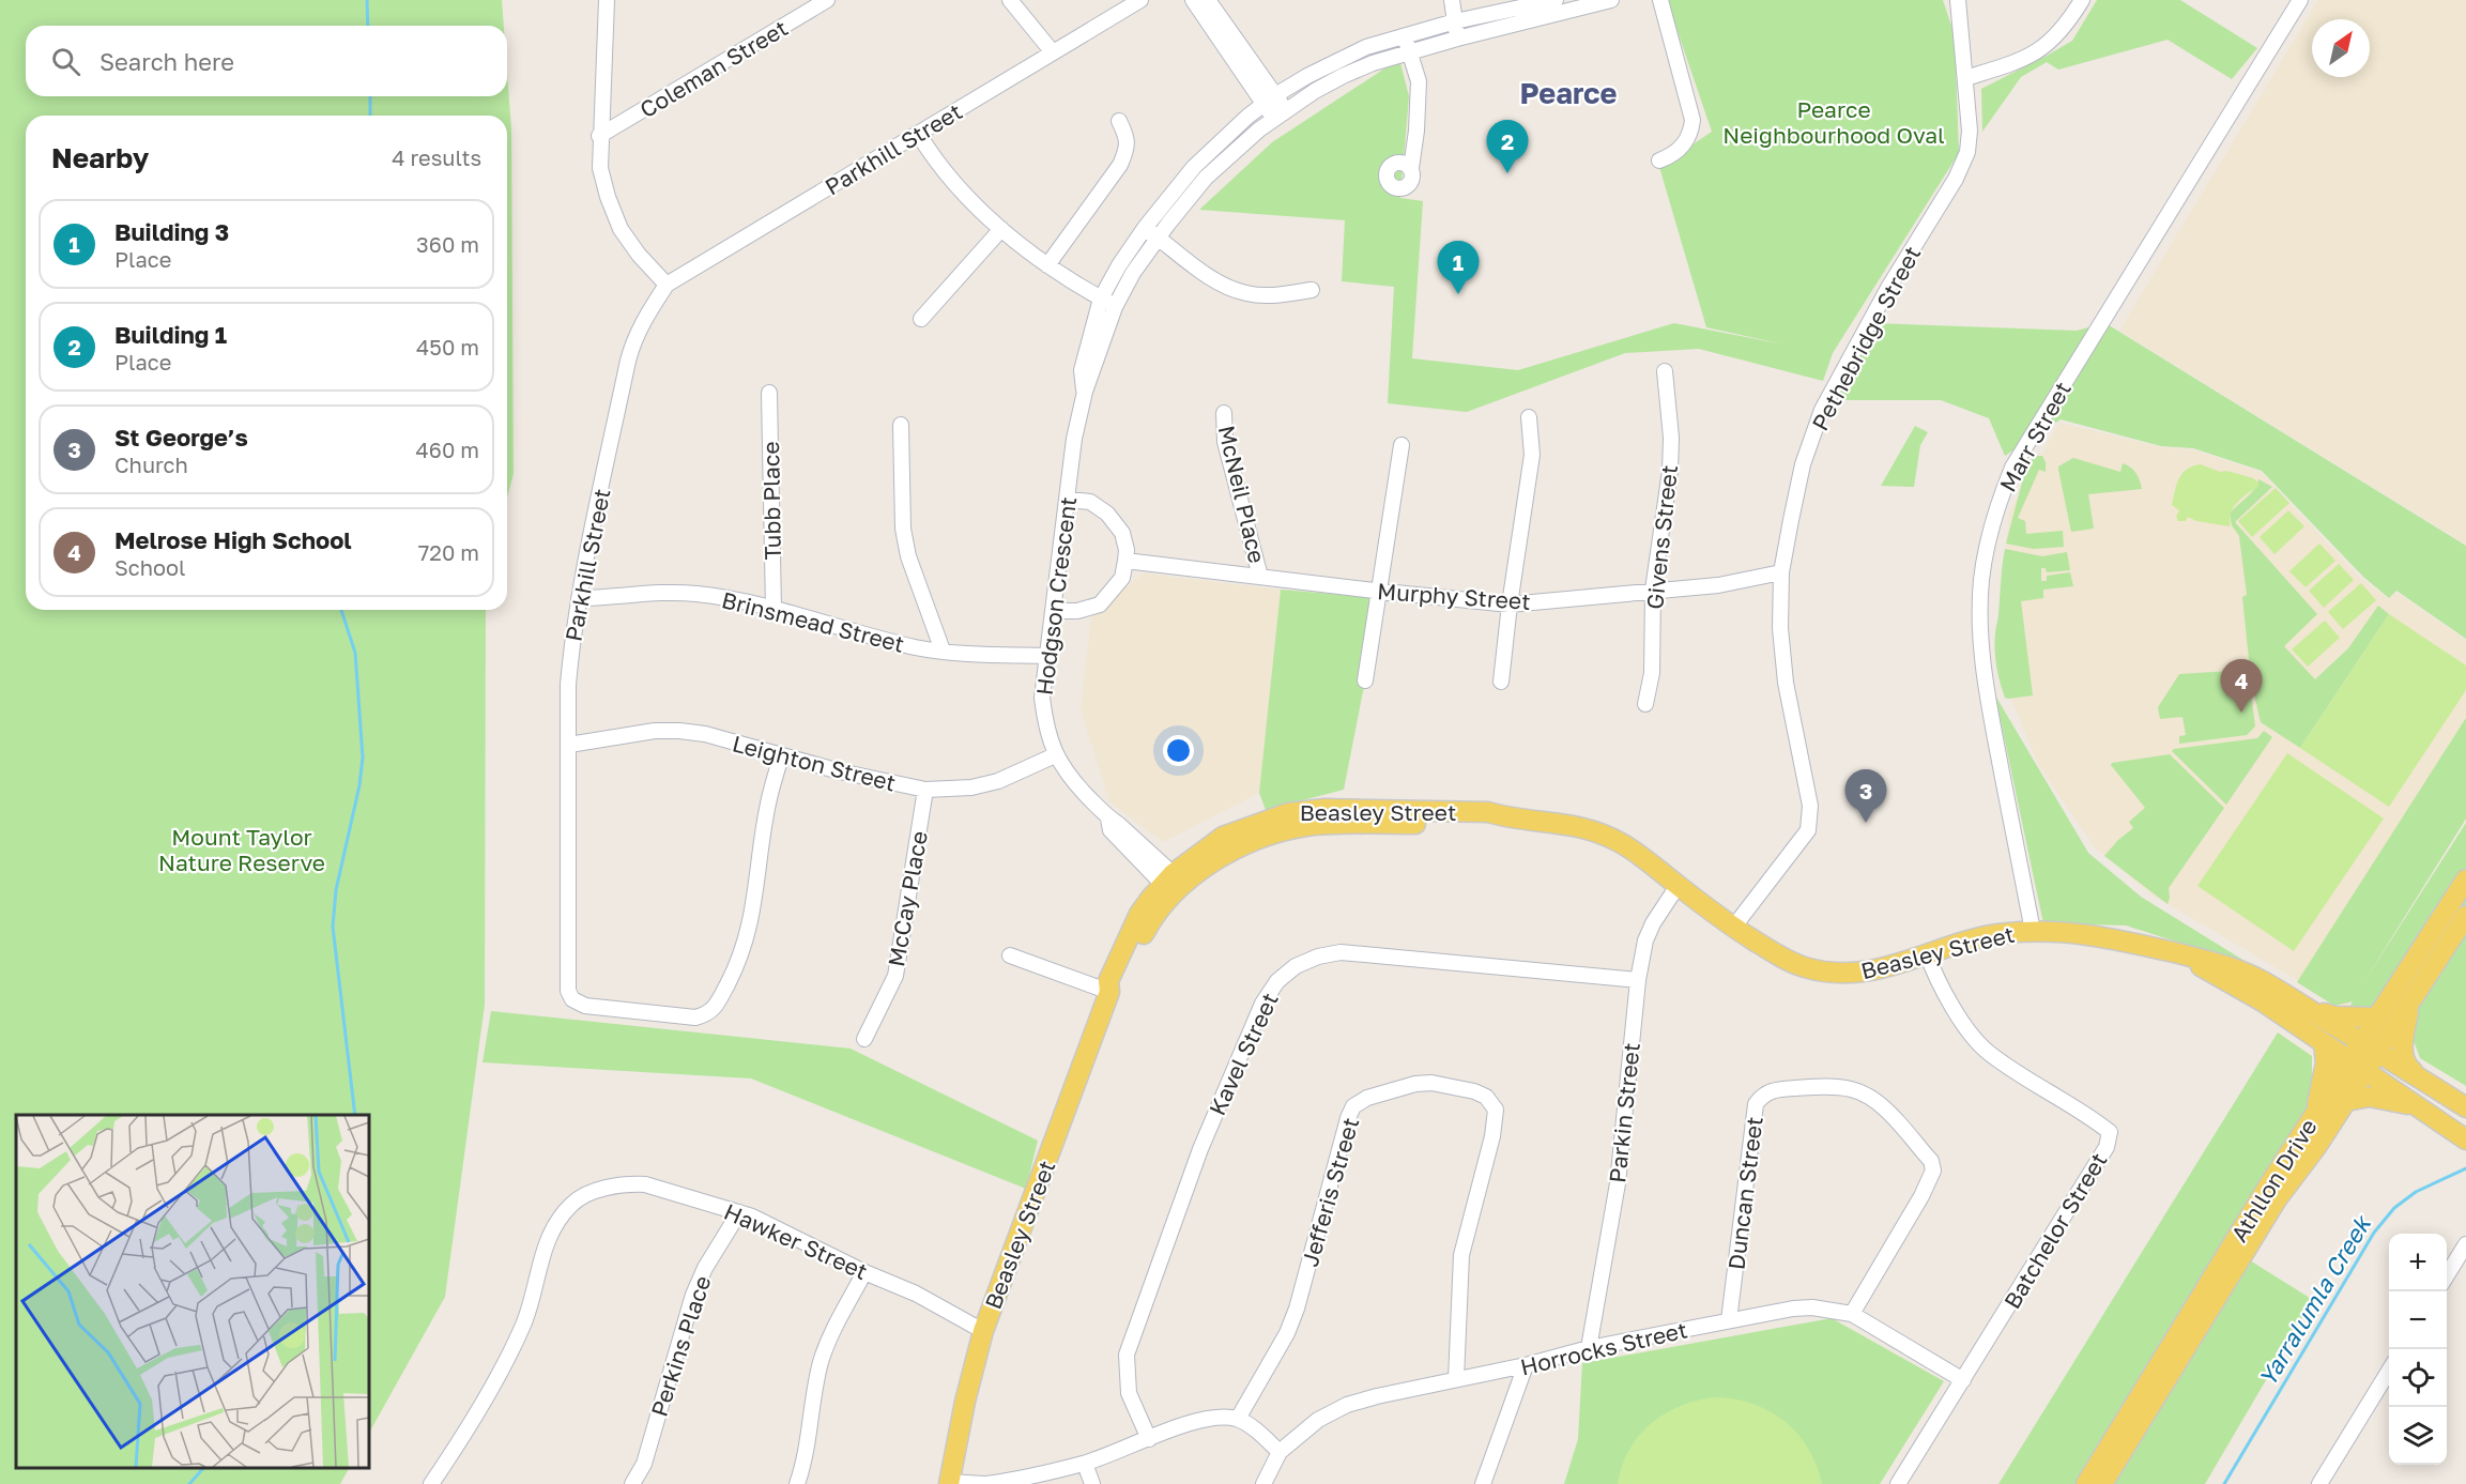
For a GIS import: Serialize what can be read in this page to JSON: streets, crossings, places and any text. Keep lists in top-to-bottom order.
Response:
{
  "streets": {
    "main road": ["Beasley Street", "Athllon Drive"],
    "street": [
      "Coleman Street",
      "Parkhill Street",
      "Pethebridge Street",
      "Marr Street",
      "McNeil Place",
      "Tubb Place",
      "Givens Street",
      "Hodgson Crescent",
      "Murphy Street",
      "Brinsmead Street",
      "Leighton Street",
      "McCay Place",
      "Kavel Street",
      "Parkin Street",
      "Jefferis Street",
      "Duncan Street",
      "Batchelor Street",
      "Hawker Street",
      "Perkins Place",
      "Horrocks Street"
    ]
  },
  "crossings": [
    ["Parkhill Street", "Brinsmead Street"],
    ["Parkhill Street", "Leighton Street"],
    ["Pethebridge Street", "Murphy Street"],
    ["Pethebridge Street", "Beasley Street"],
    ["Marr Street", "Beasley Street"],
    ["McNeil Place", "Murphy Street"],
    ["Tubb Place", "Brinsmead Street"],
    ["Givens Street", "Murphy Street"],
    ["Hodgson Crescent", "Brinsmead Street"],
    ["Hodgson Crescent", "Leighton Street"],
    ["Hodgson Crescent", "Beasley Street"],
    ["Leighton Street", "McCay Place"],
    ["Beasley Street", "Parkin Street"],
    ["Beasley Street", "Athllon Drive"],
    ["Beasley Street", "Batchelor Street"],
    ["Beasley Street", "Hawker Street"],
    ["Kavel Street", "Parkin Street"],
    ["Parkin Street", "Horrocks Street"],
    ["Jefferis Street", "Horrocks Street"],
    ["Duncan Street", "Horrocks Street"],
    ["Batchelor Street", "Horrocks Street"],
    ["Hawker Street", "Perkins Place"]
  ],
  "districts": ["Pearce"],
  "water": ["Yarralumla Creek"],
  "parks": ["Pearce Neighbourhood Oval", "Mount Taylor Nature Reserve"],
  "north": "top right",
  "page": {
    "search": "Search here",
    "heading": ["Nearby", "4 results"],
    "pins": [
      "2",
      "1",
      "4",
      "3"
    ],
    "list": [
      {
        "mark": "1",
        "name": "Building 3",
        "note": "Place",
        "value": "360 m"
      },
      {
        "mark": "2",
        "name": "Building 1",
        "note": "Place",
        "value": "450 m"
      },
      {
        "mark": "3",
        "name": "St George’s",
        "note": "Church",
        "value": "460 m"
      },
      {
        "mark": "4",
        "name": "Melrose High School",
        "note": "School",
        "value": "720 m"
      }
    ],
    "map_buttons": ["+", "−"]
  }
}
